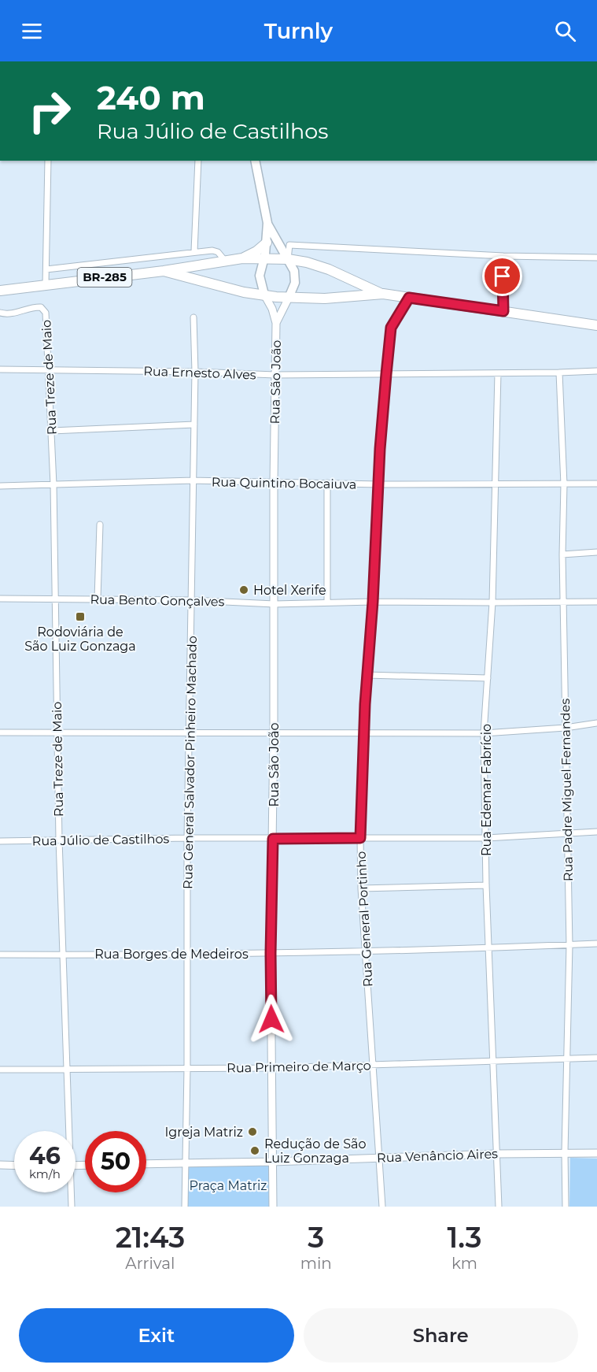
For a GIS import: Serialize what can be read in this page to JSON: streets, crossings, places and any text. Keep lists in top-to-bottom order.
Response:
{
  "streets": {
    "highway": ["BR-285"],
    "main road": ["Rua São João", "Rua Venâncio Aires"],
    "street": [
      "Rua Ernesto Alves",
      "Rua Treze de Maio",
      "Rua Quintino Bocaiuva",
      "Rua Bento Gonçalves",
      "Rua General Salvador Pinheiro Machado",
      "Rua Edemar Fabrício",
      "Rua Padre Miguel Fernandes",
      "Rua Júlio de Castilhos",
      "Rua General Portinho",
      "Rua Borges de Medeiros",
      "Rua Primeiro de Março"
    ]
  },
  "crossings": [
    ["BR-285", "Rua São João"],
    ["BR-285", "Rua General Portinho"],
    ["Rua Ernesto Alves", "Rua Treze de Maio"],
    ["Rua Ernesto Alves", "Rua São João"],
    ["Rua Ernesto Alves", "Rua General Salvador Pinheiro Machado"],
    ["Rua Ernesto Alves", "Rua Edemar Fabrício"],
    ["Rua Ernesto Alves", "Rua Padre Miguel Fernandes"],
    ["Rua Ernesto Alves", "Rua General Portinho"],
    ["Rua Treze de Maio", "Rua Quintino Bocaiuva"],
    ["Rua Treze de Maio", "Rua Bento Gonçalves"],
    ["Rua Treze de Maio", "Rua Júlio de Castilhos"],
    ["Rua Treze de Maio", "Rua Borges de Medeiros"],
    ["Rua Treze de Maio", "Rua Primeiro de Março"],
    ["Rua São João", "Rua Quintino Bocaiuva"],
    ["Rua São João", "Rua Bento Gonçalves"],
    ["Rua São João", "Rua Júlio de Castilhos"],
    ["Rua São João", "Rua Borges de Medeiros"],
    ["Rua São João", "Rua Primeiro de Março"],
    ["Rua São João", "Rua Venâncio Aires"],
    ["Rua Quintino Bocaiuva", "Rua General Salvador Pinheiro Machado"],
    ["Rua Quintino Bocaiuva", "Rua Edemar Fabrício"],
    ["Rua Quintino Bocaiuva", "Rua Padre Miguel Fernandes"],
    ["Rua Quintino Bocaiuva", "Rua General Portinho"],
    ["Rua Bento Gonçalves", "Rua General Salvador Pinheiro Machado"],
    ["Rua Bento Gonçalves", "Rua Edemar Fabrício"],
    ["Rua Bento Gonçalves", "Rua Padre Miguel Fernandes"],
    ["Rua Bento Gonçalves", "Rua General Portinho"],
    ["Rua General Salvador Pinheiro Machado", "Rua Júlio de Castilhos"],
    ["Rua General Salvador Pinheiro Machado", "Rua Borges de Medeiros"],
    ["Rua General Salvador Pinheiro Machado", "Rua Primeiro de Março"],
    ["Rua General Salvador Pinheiro Machado", "Rua Venâncio Aires"],
    ["Rua Edemar Fabrício", "Rua Júlio de Castilhos"],
    ["Rua Edemar Fabrício", "Rua Borges de Medeiros"],
    ["Rua Edemar Fabrício", "Rua Primeiro de Março"],
    ["Rua Edemar Fabrício", "Rua Venâncio Aires"],
    ["Rua Padre Miguel Fernandes", "Rua Júlio de Castilhos"],
    ["Rua Padre Miguel Fernandes", "Rua Borges de Medeiros"],
    ["Rua Padre Miguel Fernandes", "Rua Primeiro de Março"],
    ["Rua Padre Miguel Fernandes", "Rua Venâncio Aires"],
    ["Rua Júlio de Castilhos", "Rua General Portinho"],
    ["Rua General Portinho", "Rua Borges de Medeiros"],
    ["Rua General Portinho", "Rua Primeiro de Março"],
    ["Rua General Portinho", "Rua Venâncio Aires"]
  ],
  "parks": ["Praça Matriz"],
  "places": {
    "other": ["Hotel Xerife", "Igreja Matriz", "Redução de São Luiz Gonzaga"],
    "transit": ["Rodoviária de São Luiz Gonzaga"]
  },
  "page": {
    "header": "Turnly",
    "turn": ["240 m", "Rua Júlio de Castilhos"],
    "speed": "46 km/h",
    "limit": "50",
    "eta": [
      "21:43",
      "Arrival",
      "3",
      "min",
      "1.3",
      "km"
    ],
    "buttons": ["Exit", "Share"]
  }
}
